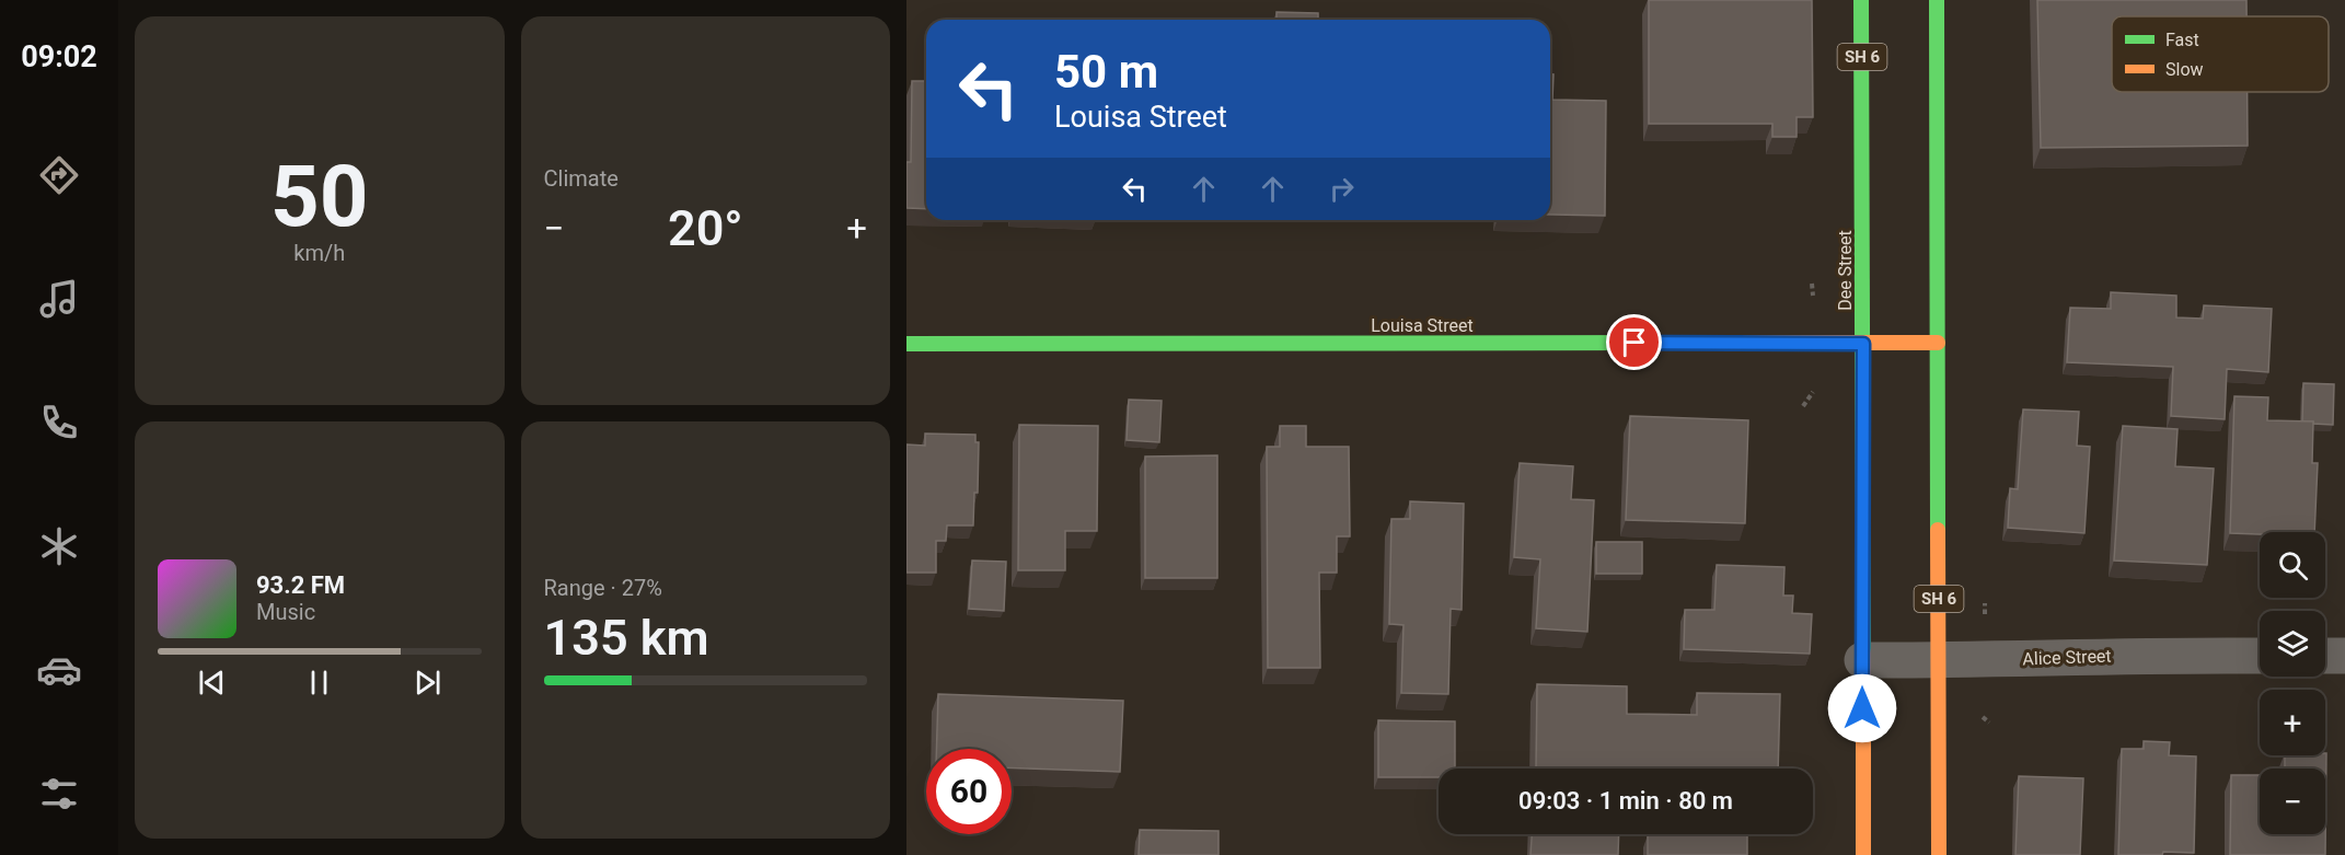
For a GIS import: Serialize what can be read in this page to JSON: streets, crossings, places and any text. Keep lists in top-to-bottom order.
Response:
{
  "streets": {
    "main road": ["SH 6", "Dee Street", "Louisa Street"],
    "street": ["Alice Street"]
  },
  "crossings": [
    ["SH 6", "Louisa Street"],
    ["SH 6", "Alice Street"],
    ["Dee Street", "Louisa Street"],
    ["Dee Street", "Alice Street"]
  ],
  "legend": ["Fast", "Slow"],
  "page": {
    "tabs": "09:02",
    "tile": [
      ["50", "km/h"],
      "Climate",
      ["Range · 27%", "135 km"]
    ],
    "turn": ["50 m", "Louisa Street"],
    "heat": ["−", "20°", "+"],
    "map_buttons": ["+", "−"],
    "song": ["93.2 FM", "Music"],
    "limit": "60",
    "trip": "09:03 · 1 min · 80 m"
  }
}
